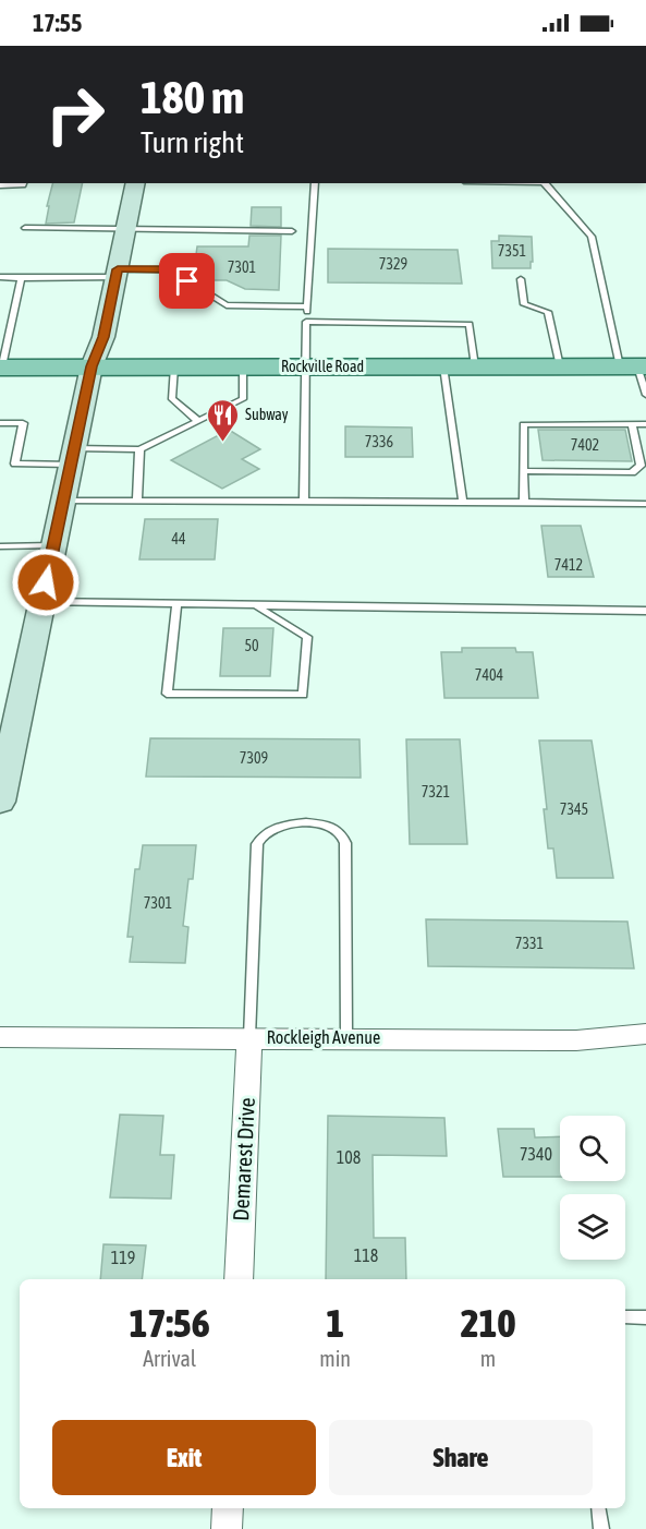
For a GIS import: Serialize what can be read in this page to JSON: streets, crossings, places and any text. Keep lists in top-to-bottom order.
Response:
{
  "streets": {
    "main road": ["Rockville Road"],
    "street": ["Rockleigh Avenue", "Demarest Drive"]
  },
  "crossings": [
    ["Rockleigh Avenue", "Demarest Drive"]
  ],
  "places": {
    "restaurant": ["Subway"]
  },
  "house_numbers": [
    "7351",
    "7329",
    "7301",
    "7336",
    "7402",
    "44",
    "7412",
    "50",
    "7404",
    "7309",
    "7321",
    "7345",
    "7301",
    "7331",
    "7340",
    "108",
    "118",
    "119"
  ],
  "page": {
    "status": "17:55",
    "turn": ["180 m", "Turn right"],
    "eta": [
      "17:56",
      "Arrival",
      "1",
      "min",
      "210",
      "m"
    ],
    "buttons": ["Exit", "Share"]
  }
}
